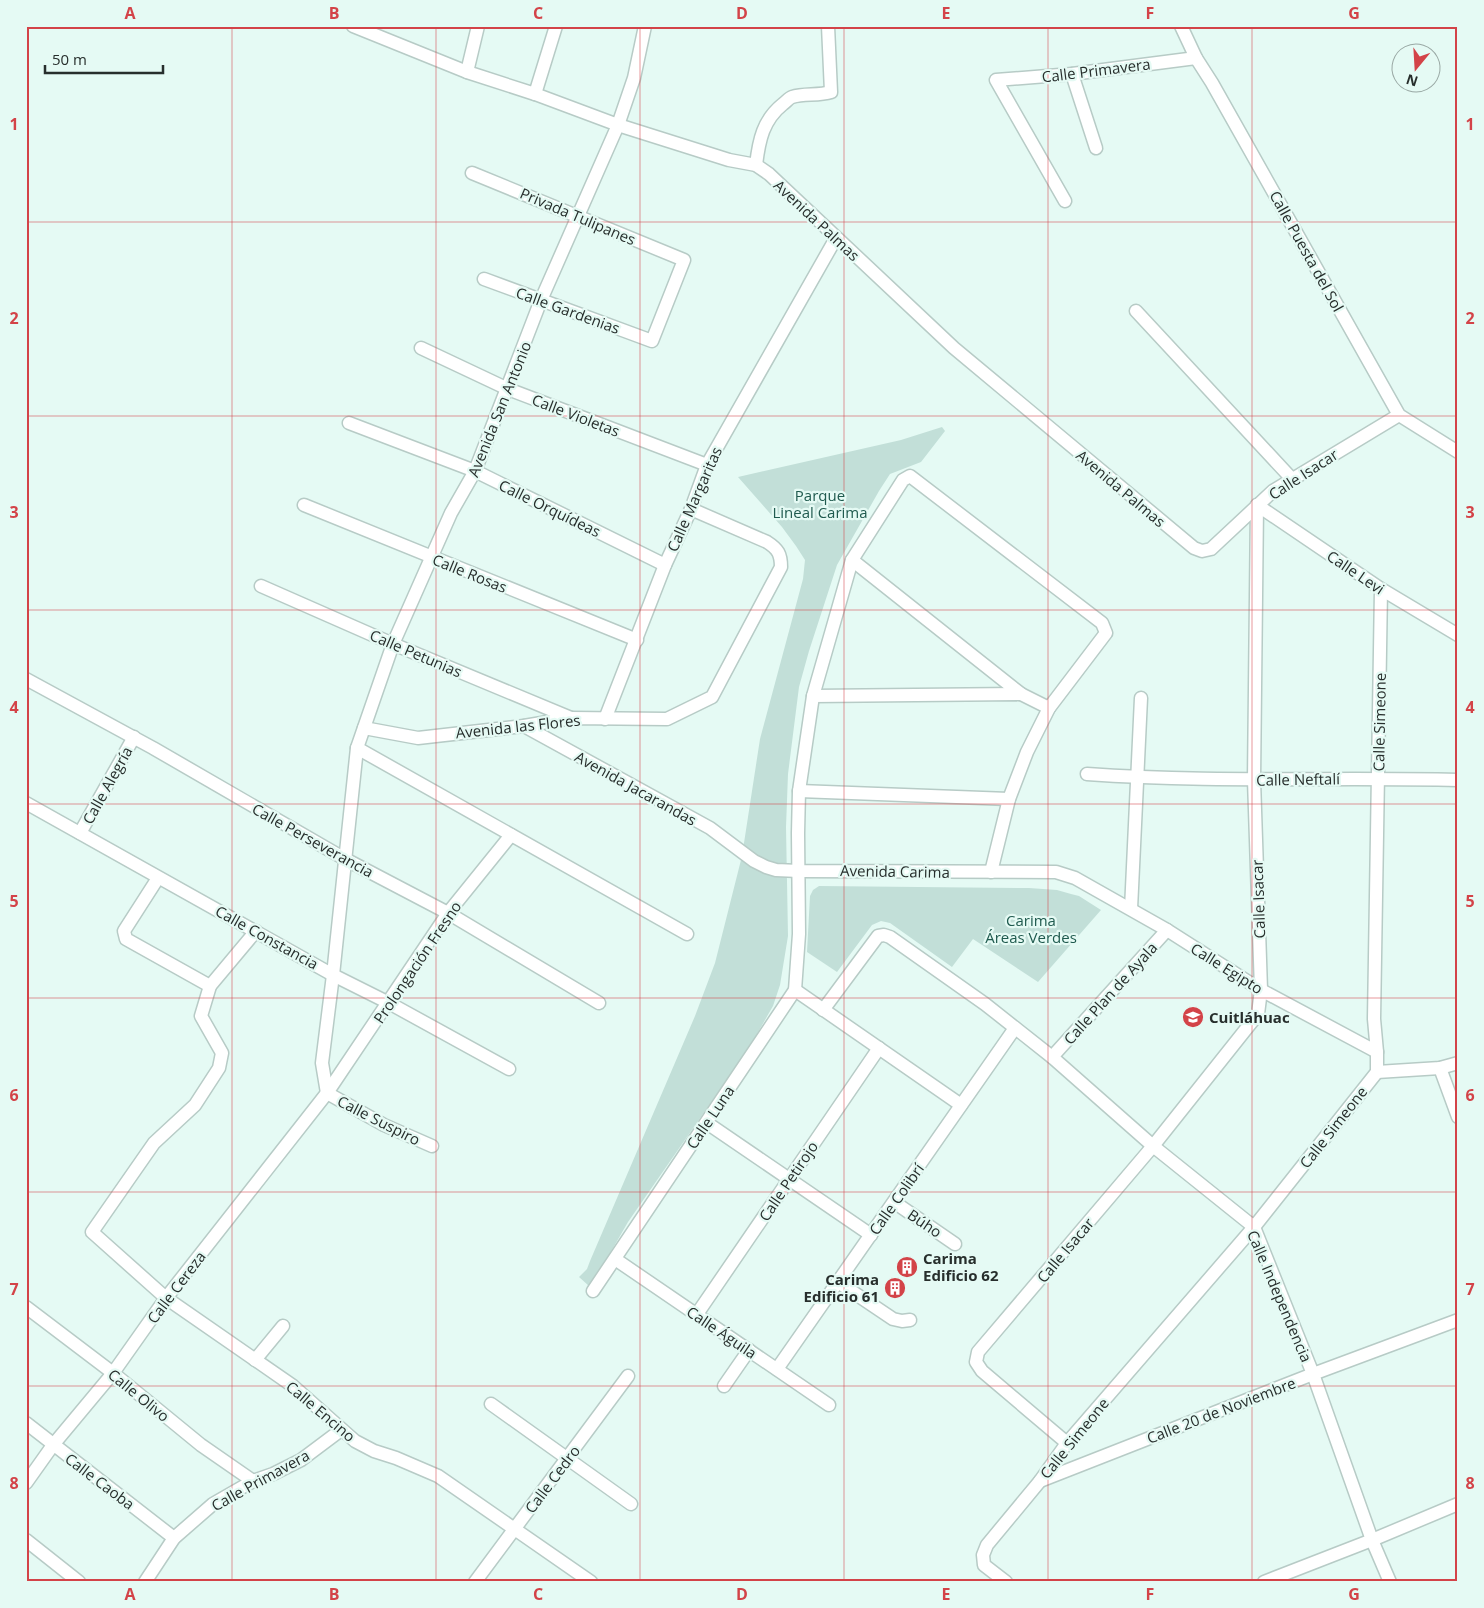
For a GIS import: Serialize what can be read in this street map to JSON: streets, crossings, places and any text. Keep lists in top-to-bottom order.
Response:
{
  "streets": {
    "street": [
      "Calle Primavera",
      "Privada Tulipanes",
      "Avenida Palmas",
      "Calle Puesta del Sol",
      "Calle Gardenias",
      "Avenida San Antonio",
      "Calle Violetas",
      "Calle Isacar",
      "Calle Margaritas",
      "Calle Orquídeas",
      "Calle Levi",
      "Calle Rosas",
      "Calle Petunias",
      "Calle Simeone",
      "Avenida las Flores",
      "Calle Neftalí",
      "Calle Alegría",
      "Avenida Jacarandas",
      "Calle Perseverancia",
      "Avenida Carima",
      "Calle Constancia",
      "Prolongación Fresno",
      "Calle Egipto",
      "Calle Plan de Ayala",
      "Calle Luna",
      "Calle Suspiro",
      "Calle Petirojo",
      "Calle Colibrí",
      "Búho",
      "Calle Cereza",
      "Calle Independencia",
      "Calle Águila",
      "Calle Olivo",
      "Calle 20 de Noviembre",
      "Calle Encino",
      "Calle Cedro",
      "Calle Caoba"
    ]
  },
  "crossings": [
    ["Calle Primavera", "Calle Puesta del Sol"],
    ["Calle Primavera", "Calle Olivo"],
    ["Calle Primavera", "Calle Encino"],
    ["Calle Primavera", "Calle Caoba"],
    ["Privada Tulipanes", "Calle Gardenias"],
    ["Privada Tulipanes", "Avenida San Antonio"],
    ["Avenida Palmas", "Avenida San Antonio"],
    ["Avenida Palmas", "Calle Isacar"],
    ["Avenida Palmas", "Calle Margaritas"],
    ["Avenida Palmas", "Calle Levi"],
    ["Calle Puesta del Sol", "Calle Isacar"],
    ["Calle Gardenias", "Avenida San Antonio"],
    ["Avenida San Antonio", "Calle Violetas"],
    ["Avenida San Antonio", "Calle Orquídeas"],
    ["Avenida San Antonio", "Calle Rosas"],
    ["Avenida San Antonio", "Calle Petunias"],
    ["Avenida San Antonio", "Avenida las Flores"],
    ["Avenida San Antonio", "Calle Perseverancia"],
    ["Avenida San Antonio", "Calle Constancia"],
    ["Avenida San Antonio", "Prolongación Fresno"],
    ["Avenida San Antonio", "Calle Suspiro"],
    ["Avenida San Antonio", "Calle Cereza"],
    ["Calle Violetas", "Calle Margaritas"],
    ["Calle Isacar", "Calle Levi"],
    ["Calle Isacar", "Calle Simeone"],
    ["Calle Isacar", "Calle Neftalí"],
    ["Calle Isacar", "Calle Egipto"],
    ["Calle Isacar", "Calle Independencia"],
    ["Calle Margaritas", "Calle Orquídeas"],
    ["Calle Margaritas", "Calle Rosas"],
    ["Calle Margaritas", "Avenida las Flores"],
    ["Calle Levi", "Calle Simeone"],
    ["Calle Petunias", "Avenida las Flores"],
    ["Calle Simeone", "Calle Neftalí"],
    ["Calle Simeone", "Calle Egipto"],
    ["Calle Simeone", "Calle Independencia"],
    ["Calle Simeone", "Calle 20 de Noviembre"],
    ["Avenida las Flores", "Avenida Jacarandas"],
    ["Calle Alegría", "Calle Perseverancia"],
    ["Calle Alegría", "Calle Constancia"],
    ["Avenida Jacarandas", "Avenida Carima"],
    ["Avenida Jacarandas", "Calle Luna"],
    ["Calle Perseverancia", "Prolongación Fresno"],
    ["Avenida Carima", "Calle Egipto"],
    ["Avenida Carima", "Calle Luna"],
    ["Calle Constancia", "Prolongación Fresno"],
    ["Prolongación Fresno", "Calle Suspiro"],
    ["Prolongación Fresno", "Calle Cereza"],
    ["Calle Egipto", "Calle Plan de Ayala"],
    ["Calle Plan de Ayala", "Calle Independencia"],
    ["Calle Luna", "Calle Águila"],
    ["Calle Suspiro", "Calle Cereza"],
    ["Calle Petirojo", "Calle Águila"],
    ["Calle Colibrí", "Búho"],
    ["Calle Colibrí", "Calle Independencia"],
    ["Calle Colibrí", "Calle Águila"],
    ["Calle Cereza", "Calle Olivo"],
    ["Calle Cereza", "Calle Encino"],
    ["Calle Cereza", "Calle Caoba"],
    ["Calle Independencia", "Calle 20 de Noviembre"],
    ["Calle Encino", "Calle Cedro"]
  ],
  "parks": ["Parque Lineal Carima", "Carima Áreas Verdes"],
  "places": {
    "school or university": ["Cuitláhuac"],
    "building": ["Carima Edificio 62", "Carima Edificio 61"]
  },
  "scale_bar": "50 m",
  "north": "bottom",
  "grid": {
    "columns": [
      "A",
      "B",
      "C",
      "D",
      "E",
      "F",
      "G"
    ],
    "rows": [
      "1",
      "2",
      "3",
      "4",
      "5",
      "6",
      "7",
      "8"
    ]
  }
}
